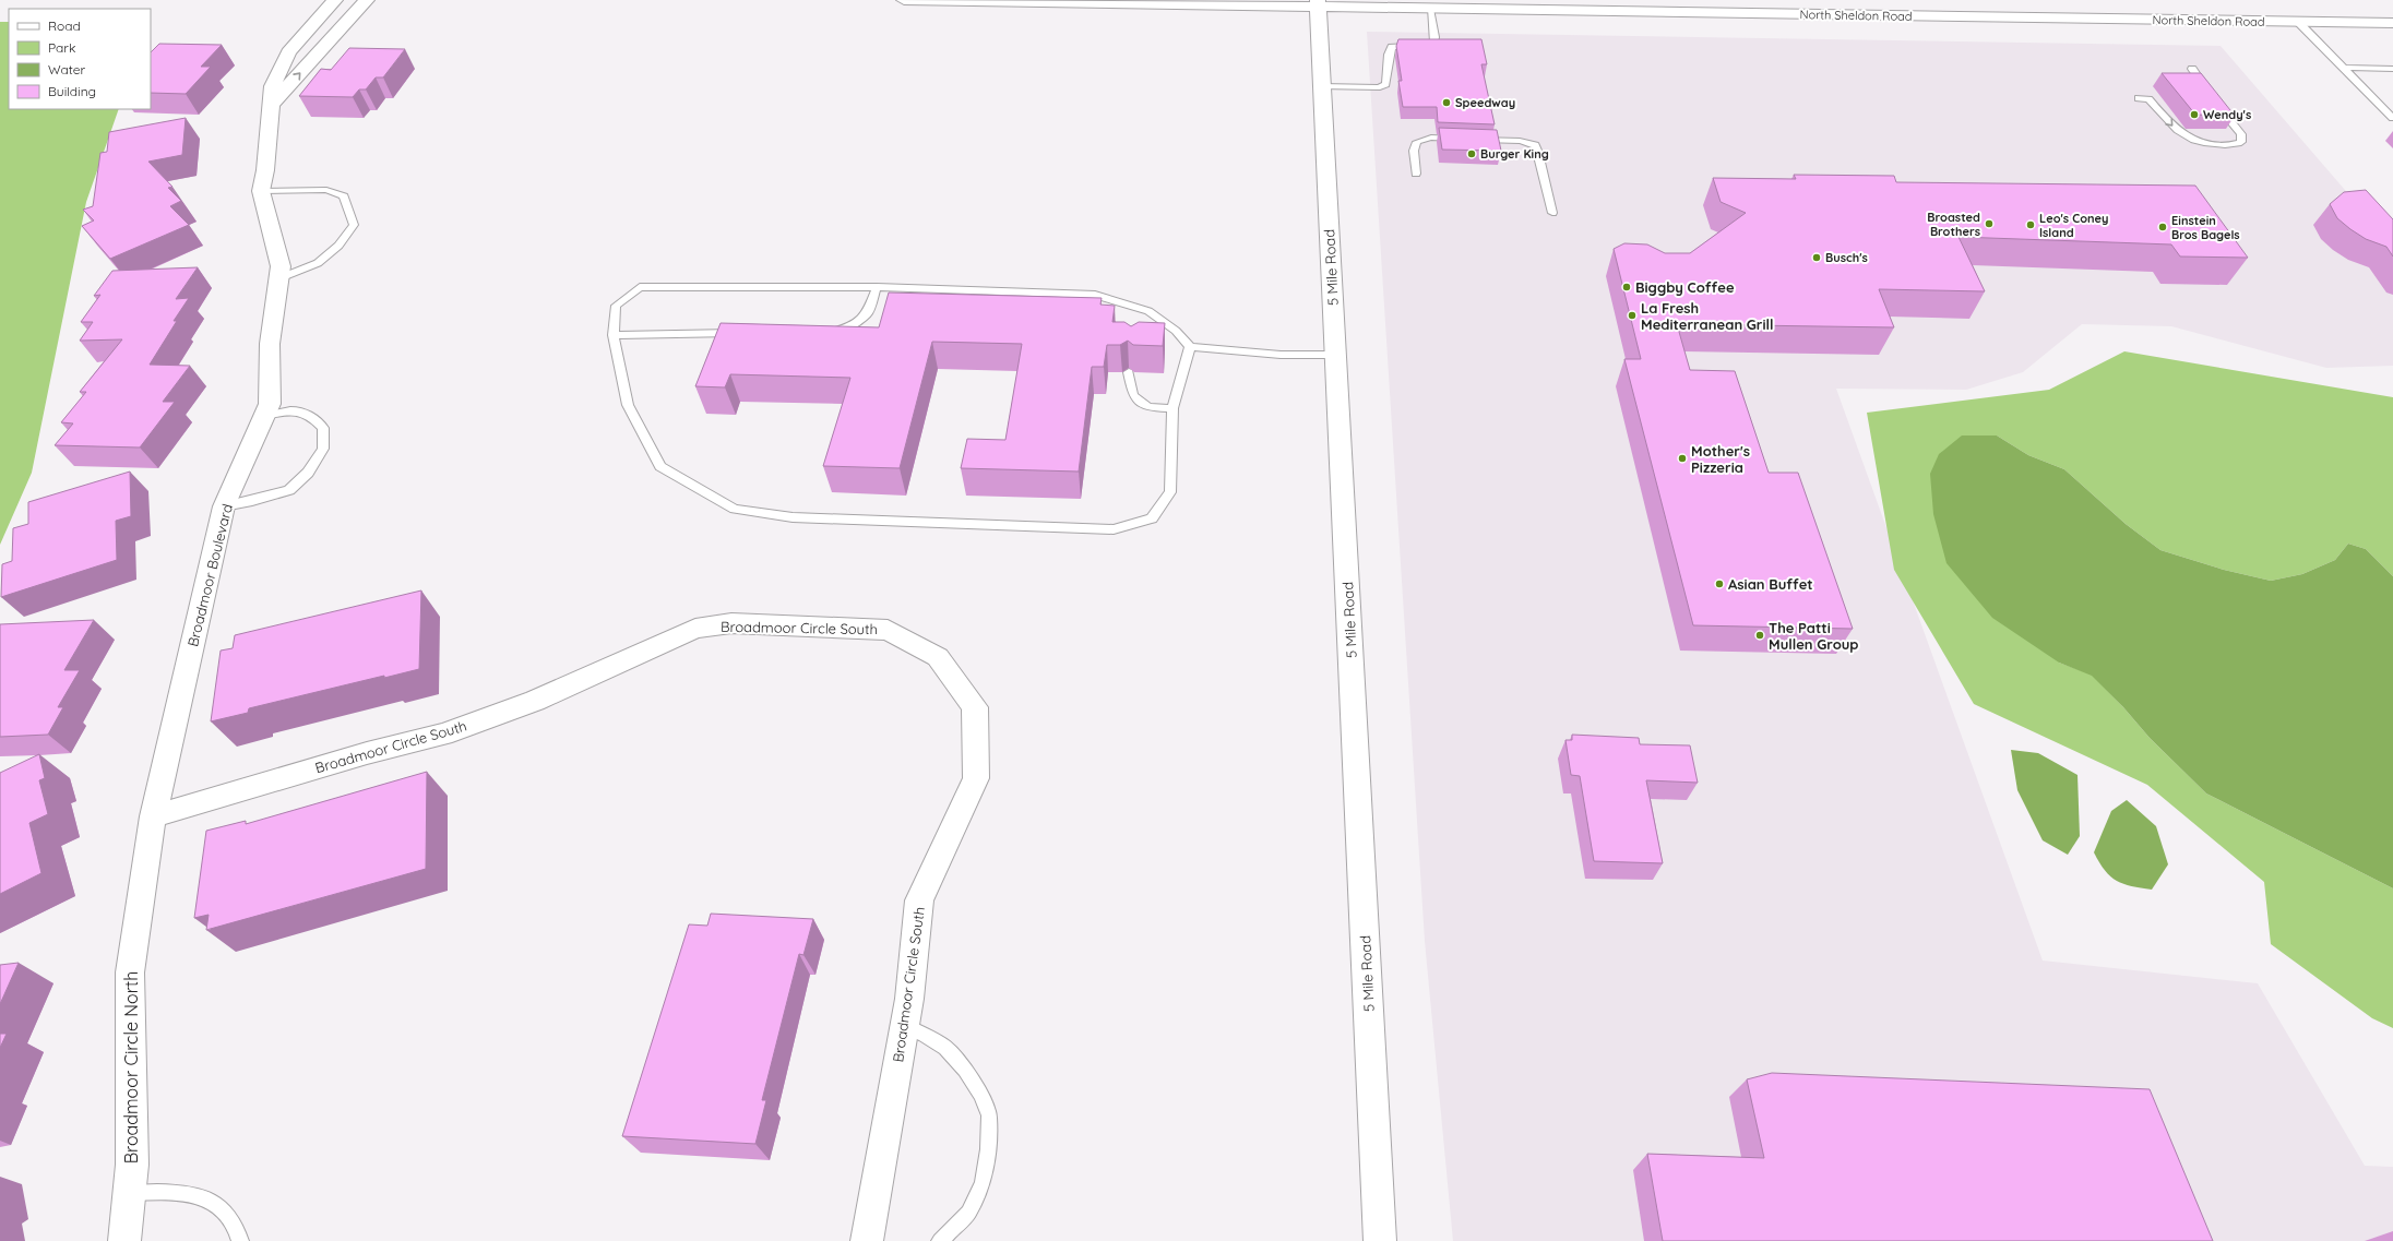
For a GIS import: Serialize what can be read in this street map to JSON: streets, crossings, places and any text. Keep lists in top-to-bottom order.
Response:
{
  "streets": {
    "street": [
      "North Sheldon Road",
      "5 Mile Road",
      "Broadmoor Boulevard",
      "Broadmoor Circle South",
      "Broadmoor Circle North"
    ]
  },
  "crossings": [
    ["North Sheldon Road", "5 Mile Road"],
    ["Broadmoor Boulevard", "Broadmoor Circle South"],
    ["Broadmoor Boulevard", "Broadmoor Circle North"],
    ["Broadmoor Circle South", "Broadmoor Circle North"]
  ],
  "places": [
    "Speedway",
    "Wendy's",
    "Burger King",
    "Broasted Brothers",
    "Leo's Coney Island",
    "Einstein Bros Bagels",
    "Busch's",
    "Biggby Coffee",
    "La Fresh Mediterranean Grill",
    "Mother's Pizzeria",
    "Asian Buffet",
    "The Patti Mullen Group"
  ],
  "legend": [
    "Road",
    "Park",
    "Water",
    "Building"
  ]
}
